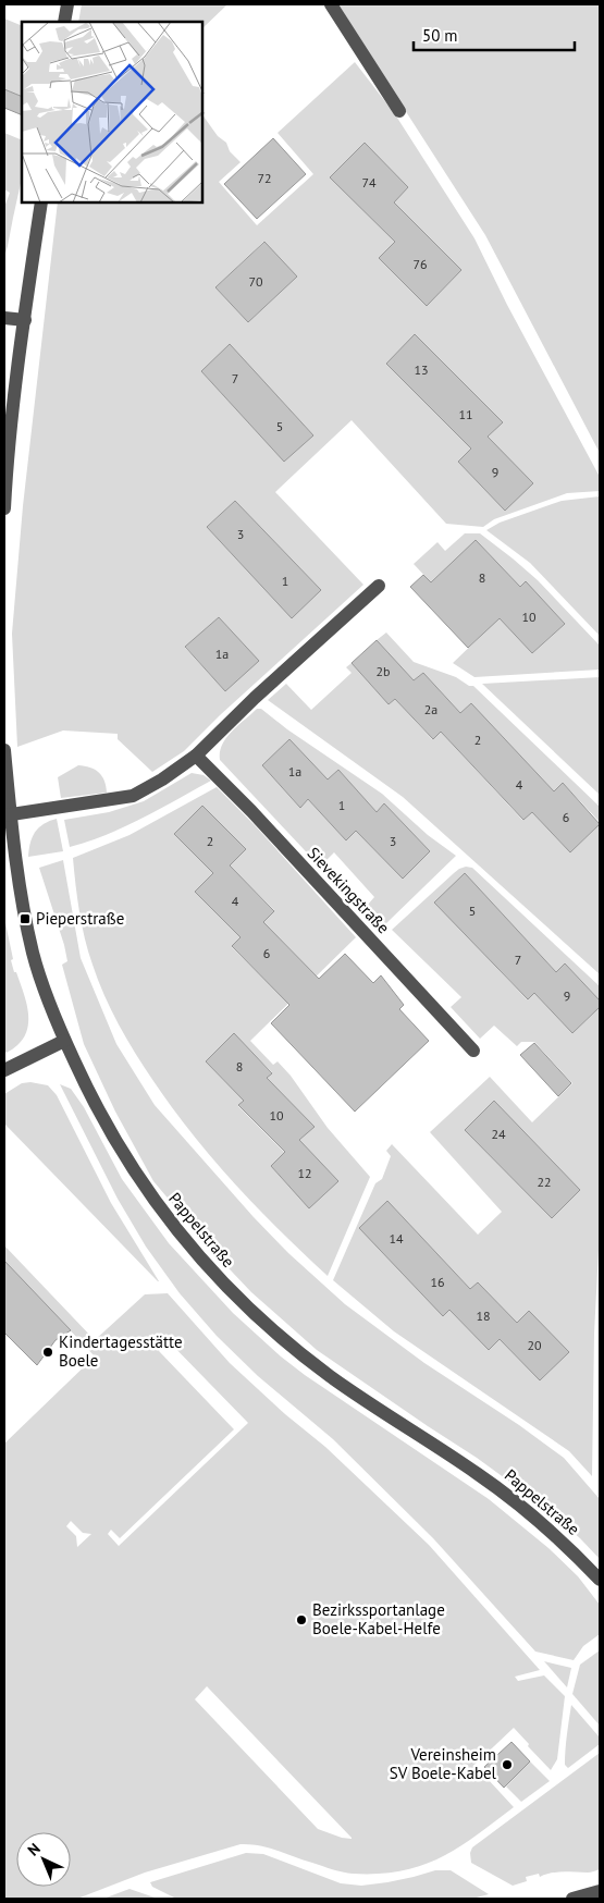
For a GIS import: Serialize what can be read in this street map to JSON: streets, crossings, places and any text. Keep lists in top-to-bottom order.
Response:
{
  "streets": {
    "street": ["Sievekingstraße", "Pappelstraße"]
  },
  "places": {
    "transit": ["Pieperstraße"],
    "other": ["Kindertagesstätte Boele", "Bezirkssportanlage Boele-Kabel-Helfe", "Vereinsheim SV Boele-Kabel"]
  },
  "house_numbers": [
    "72",
    "74",
    "76",
    "70",
    "13",
    "7",
    "11",
    "5",
    "9",
    "3",
    "8",
    "1",
    "10",
    "1a",
    "2b",
    "2a",
    "2",
    "1a",
    "4",
    "1",
    "6",
    "2",
    "3",
    "4",
    "5",
    "6",
    "7",
    "9",
    "8",
    "10",
    "24",
    "12",
    "22",
    "14",
    "16",
    "18",
    "20"
  ],
  "scale_bar": "50 m",
  "north": "top left"
}
